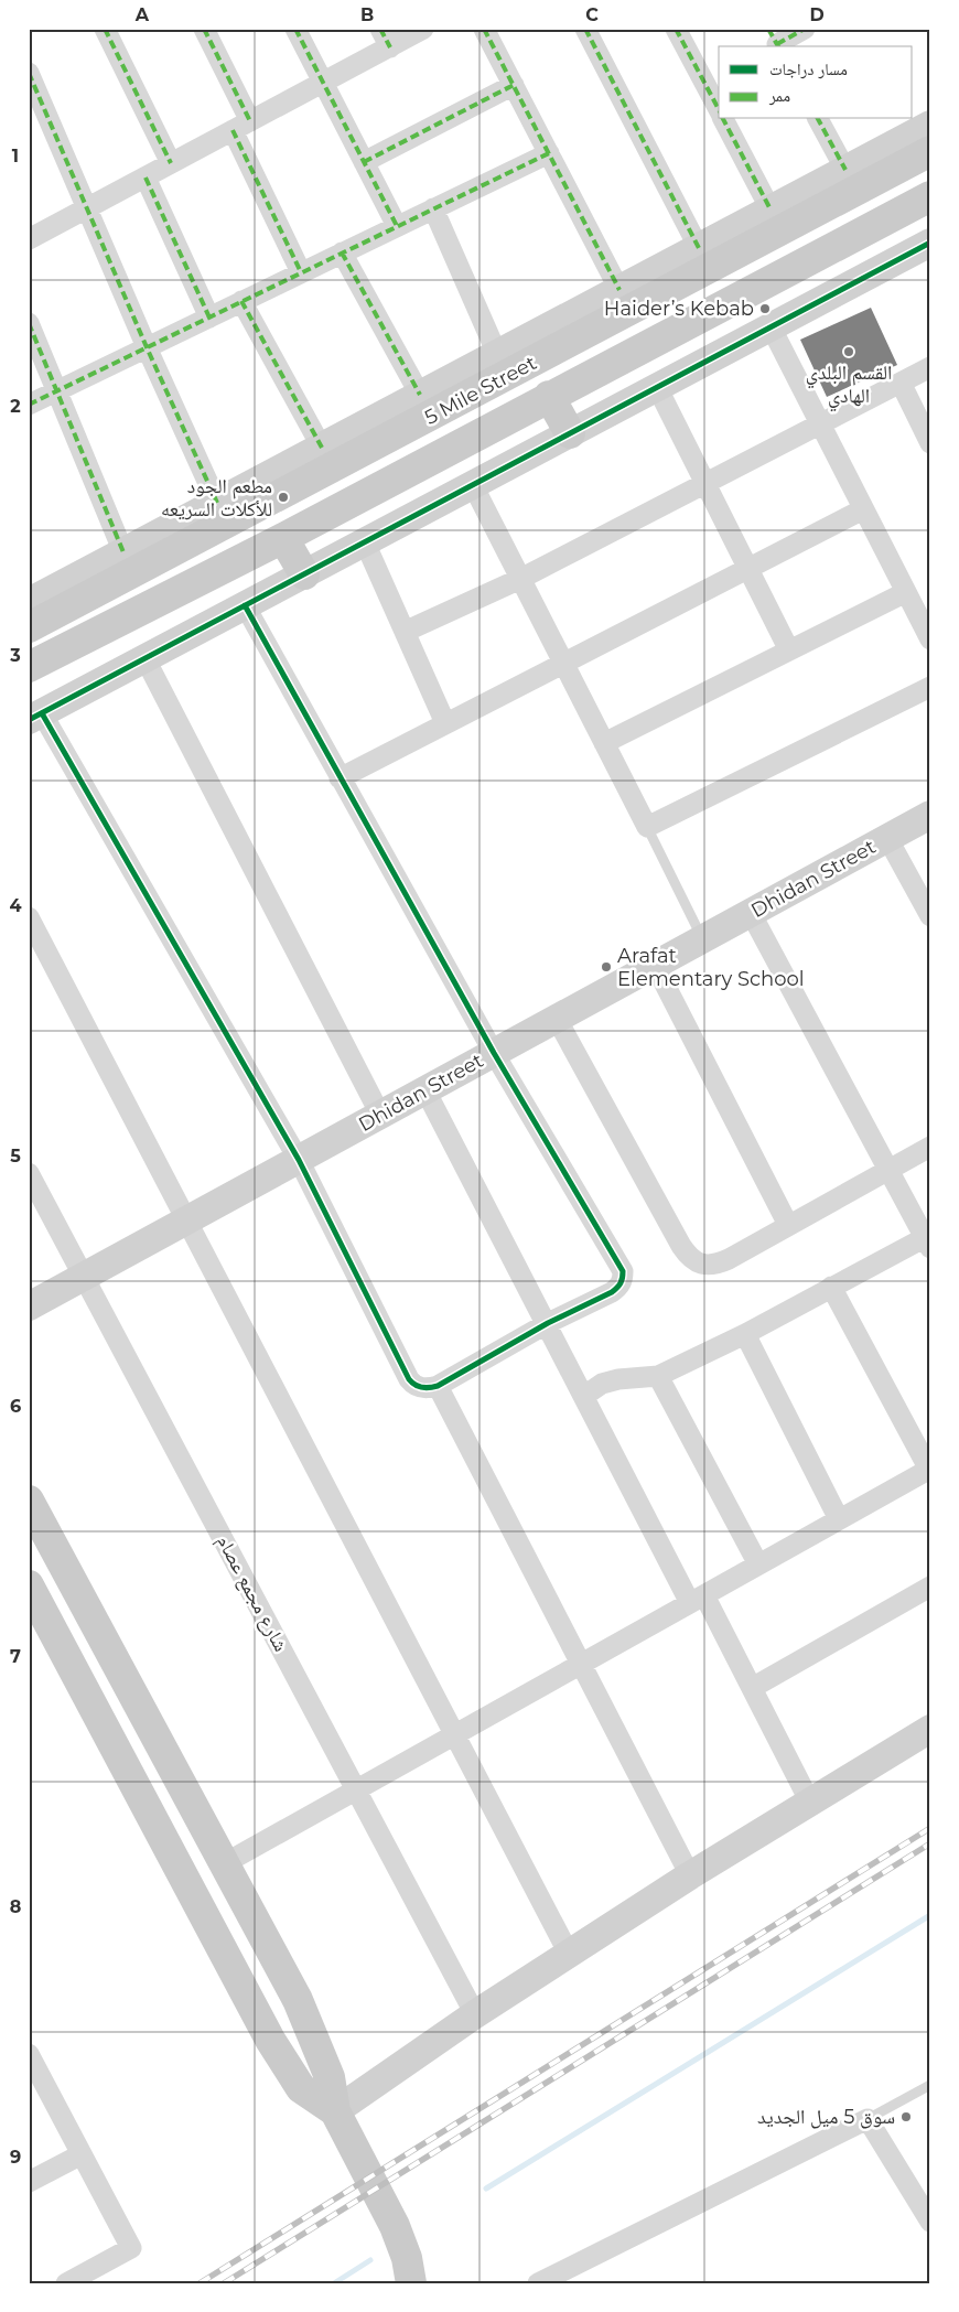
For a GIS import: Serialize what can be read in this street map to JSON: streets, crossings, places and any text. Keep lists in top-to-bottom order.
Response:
{
  "streets": {
    "main road": ["5 Mile Street"],
    "street": ["Dhidan Street", "شارع مجمع عصام"]
  },
  "crossings": [
    ["Dhidan Street", "شارع مجمع عصام"]
  ],
  "places": [
    "Haider’s Kebab",
    "القسم البلدي الهادي",
    "مطعم الجود للأكلات السريعه",
    "Arafat Elementary School",
    "سوق 5 ميل الجديد"
  ],
  "legend": ["مسار دراجات", "ممر"],
  "grid": {
    "columns": [
      "A",
      "B",
      "C",
      "D"
    ],
    "rows": [
      "1",
      "2",
      "3",
      "4",
      "5",
      "6",
      "7",
      "8",
      "9"
    ]
  }
}
